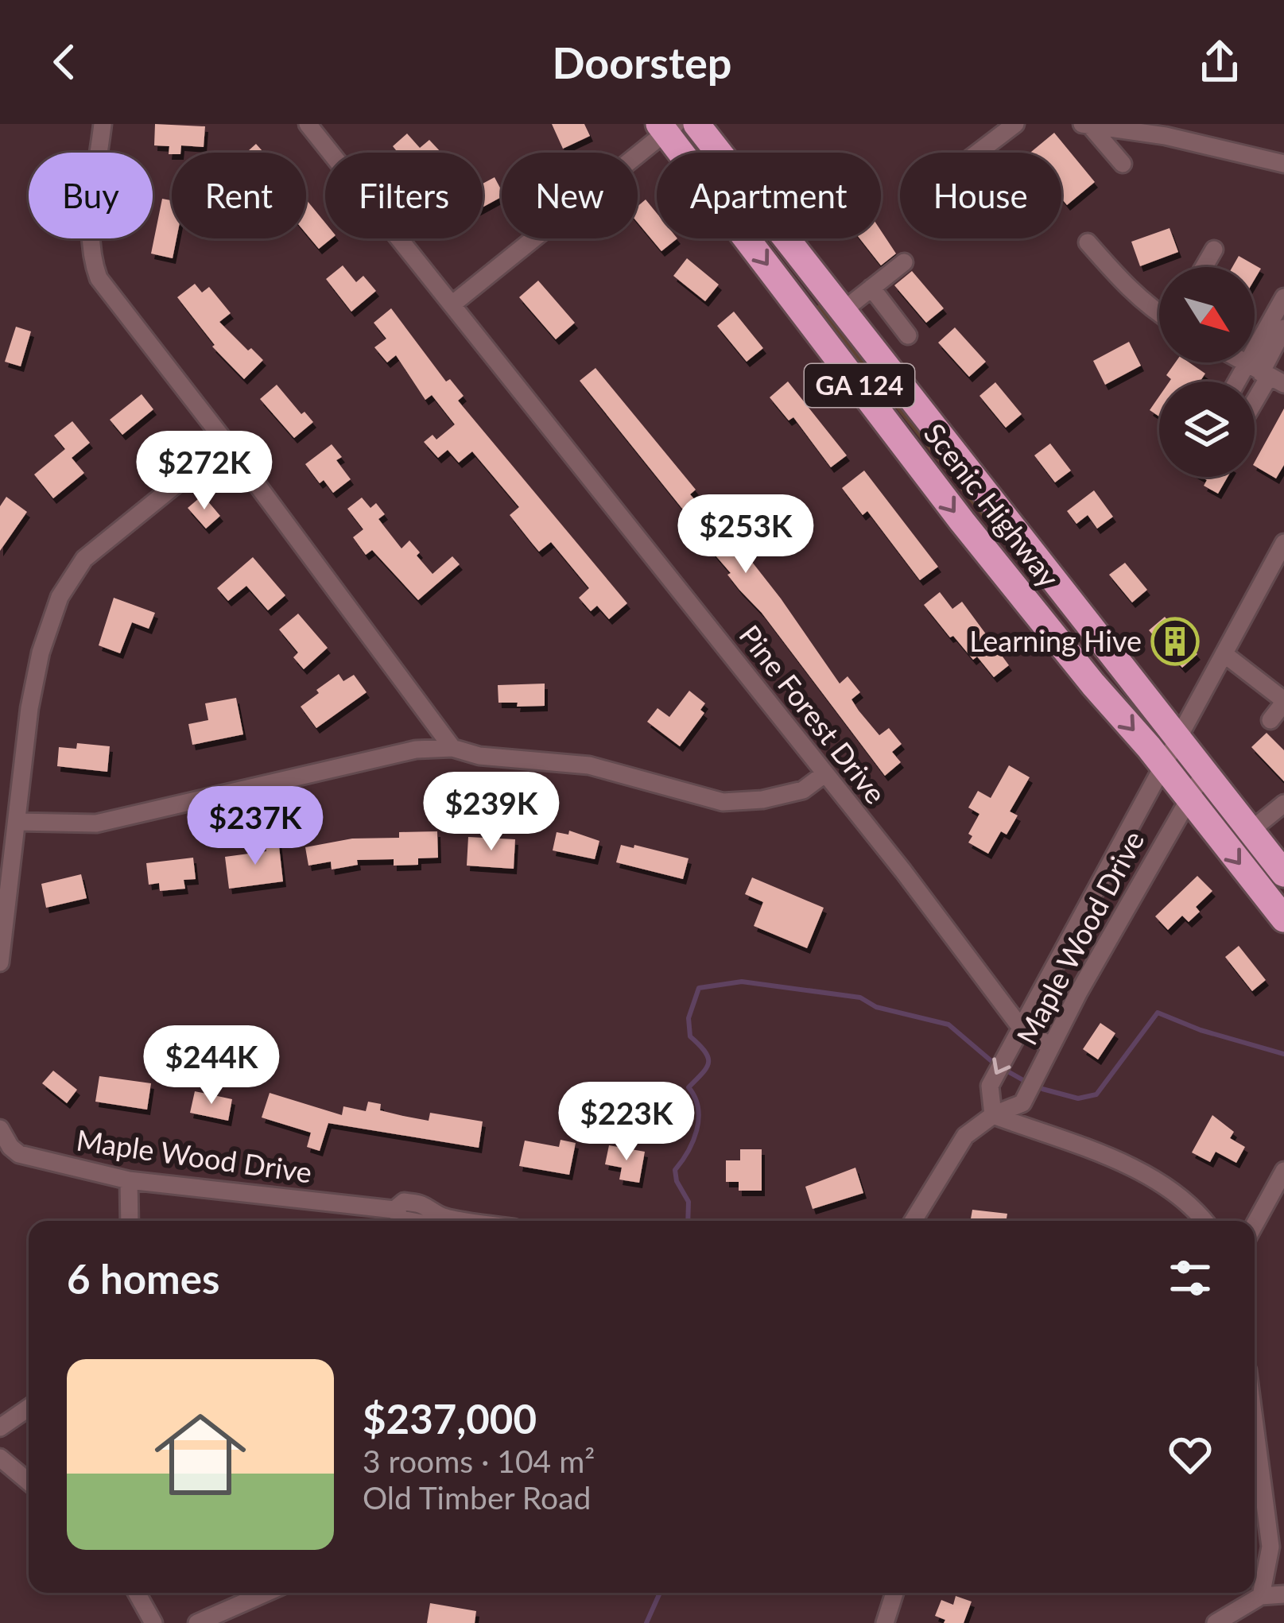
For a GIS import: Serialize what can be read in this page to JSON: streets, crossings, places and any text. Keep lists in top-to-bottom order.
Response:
{
  "streets": {
    "highway": ["GA 124", "Scenic Highway"],
    "street": ["Pine Forest Drive", "Maple Wood Drive"]
  },
  "crossings": [
    ["Scenic Highway", "Maple Wood Drive"],
    ["Pine Forest Drive", "Maple Wood Drive"]
  ],
  "places": {
    "building": ["Learning Hive"]
  },
  "north": "bottom right",
  "page": {
    "header": "Doorstep",
    "chip": [
      "Buy",
      "Rent",
      "Filters",
      "New",
      "Apartment",
      "House"
    ],
    "price": [
      "$272K",
      "$253K",
      "$239K",
      "$237K",
      "$244K",
      "$223K"
    ],
    "heading": "6 homes",
    "list": [
      {
        "name": "$237,000",
        "note": "3 rooms · 104 m² · Old Timber Road"
      }
    ]
  }
}
